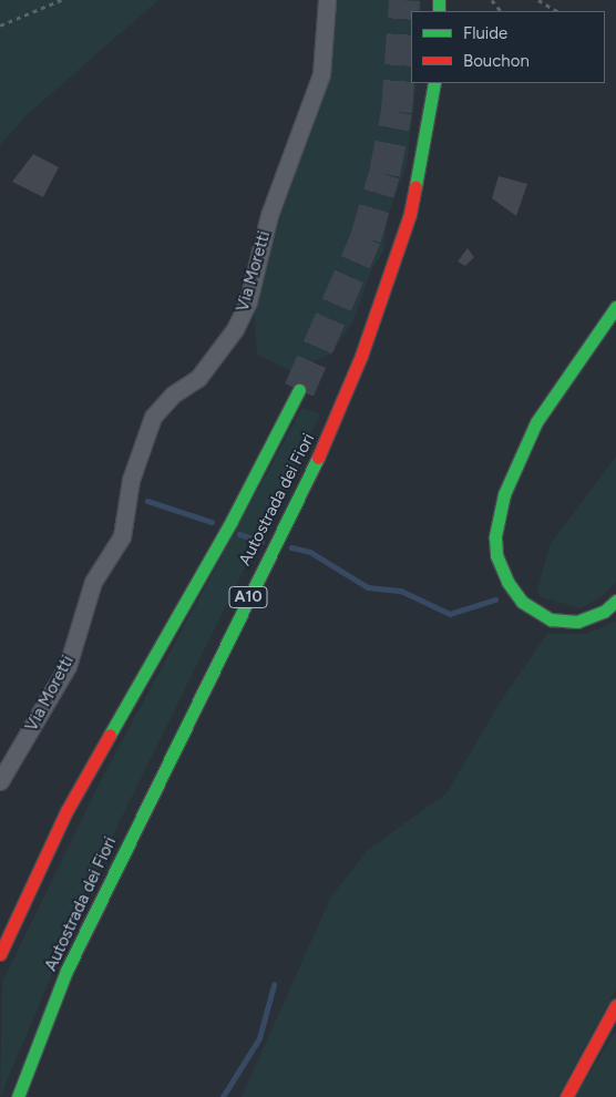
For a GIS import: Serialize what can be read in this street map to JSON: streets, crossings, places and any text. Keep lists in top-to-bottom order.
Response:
{
  "streets": {
    "main road": ["Autostrada dei Fiori", "A10"],
    "street": ["Via Moretti"]
  },
  "legend": ["Fluide", "Bouchon"]
}
